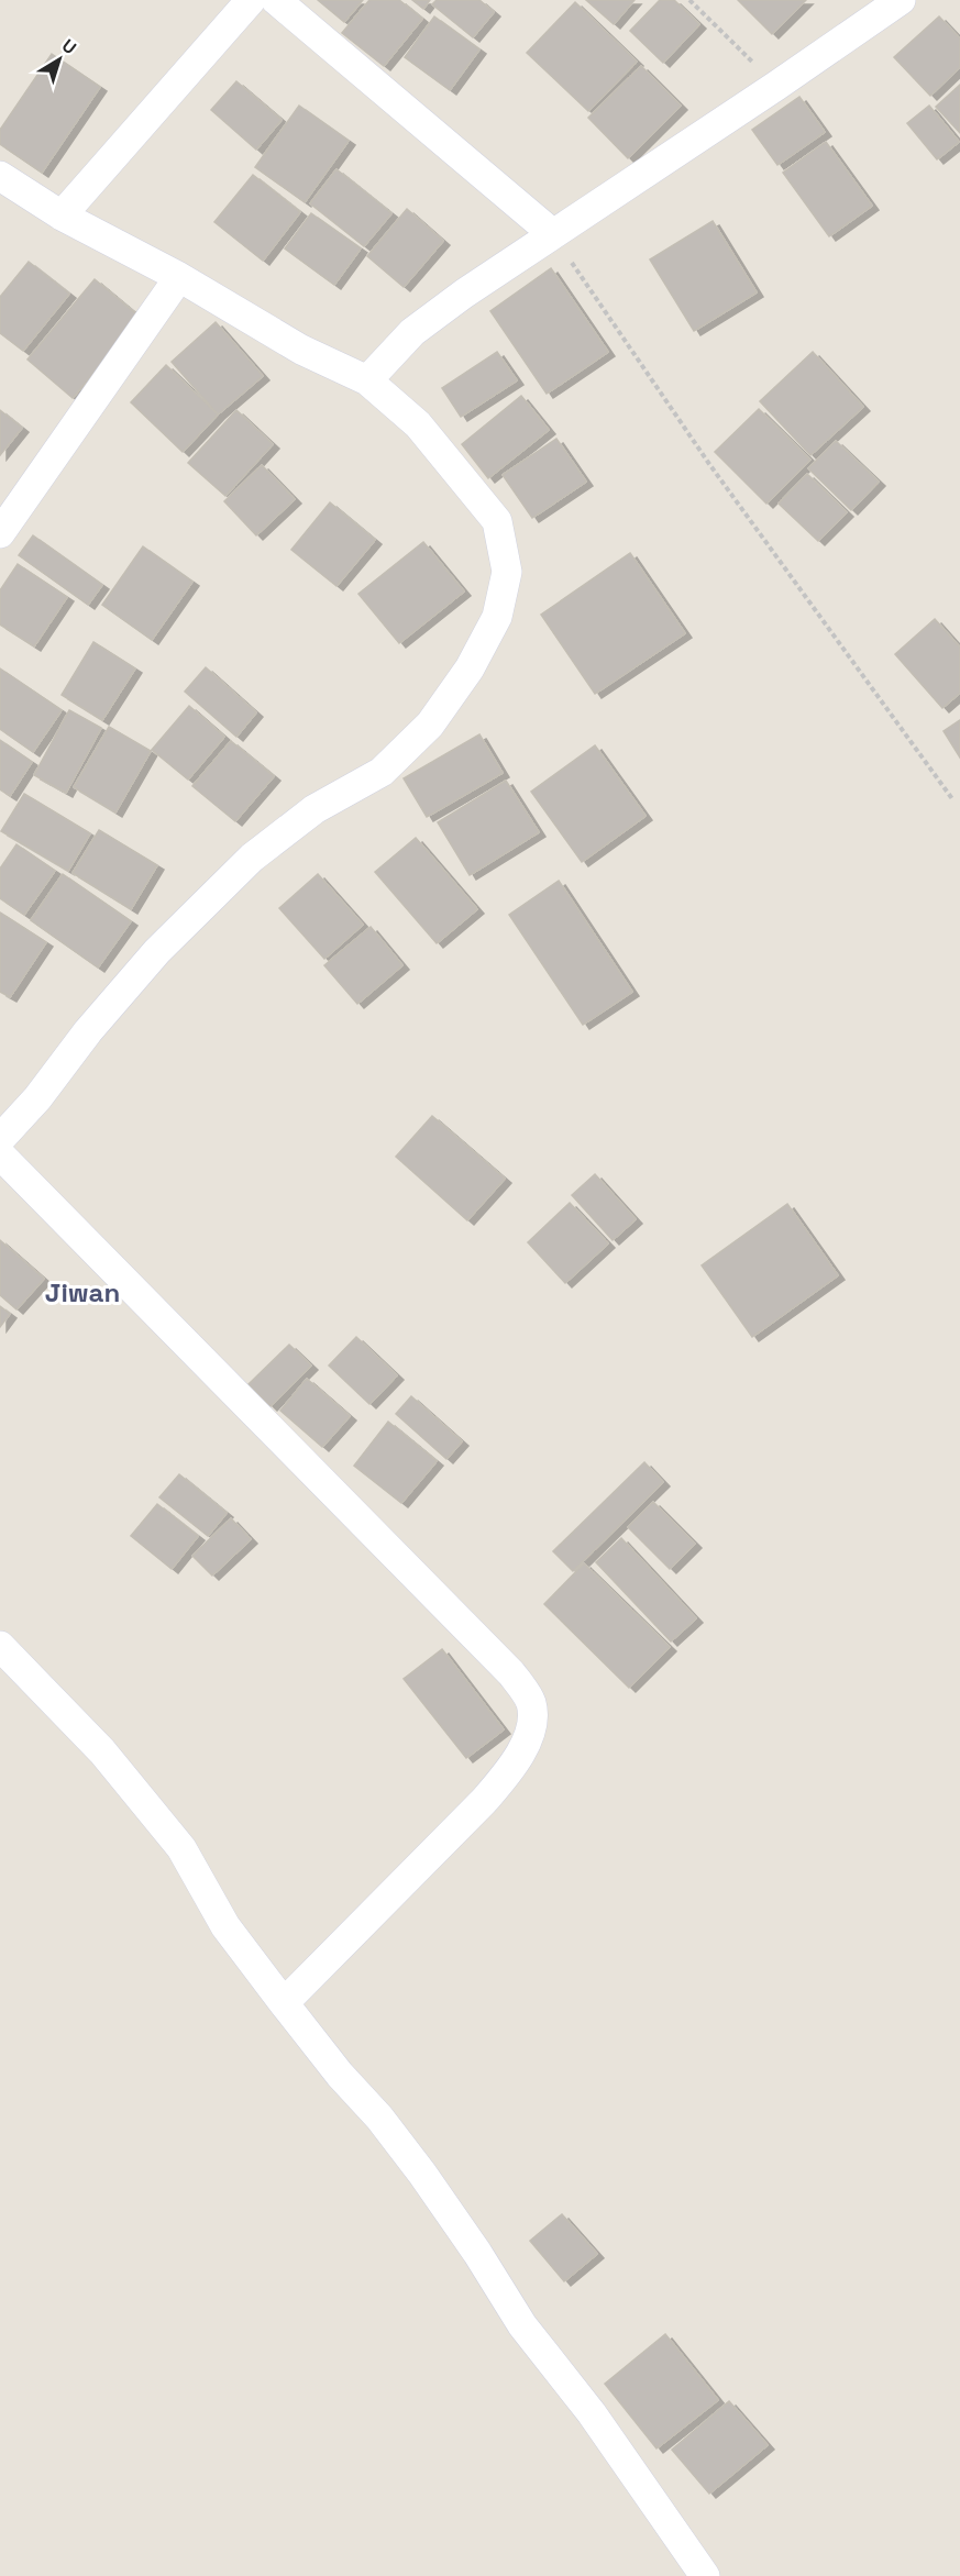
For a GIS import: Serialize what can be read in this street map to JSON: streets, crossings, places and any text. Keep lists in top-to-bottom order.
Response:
{
  "districts": ["Jiwan"],
  "north": "top right"
}
